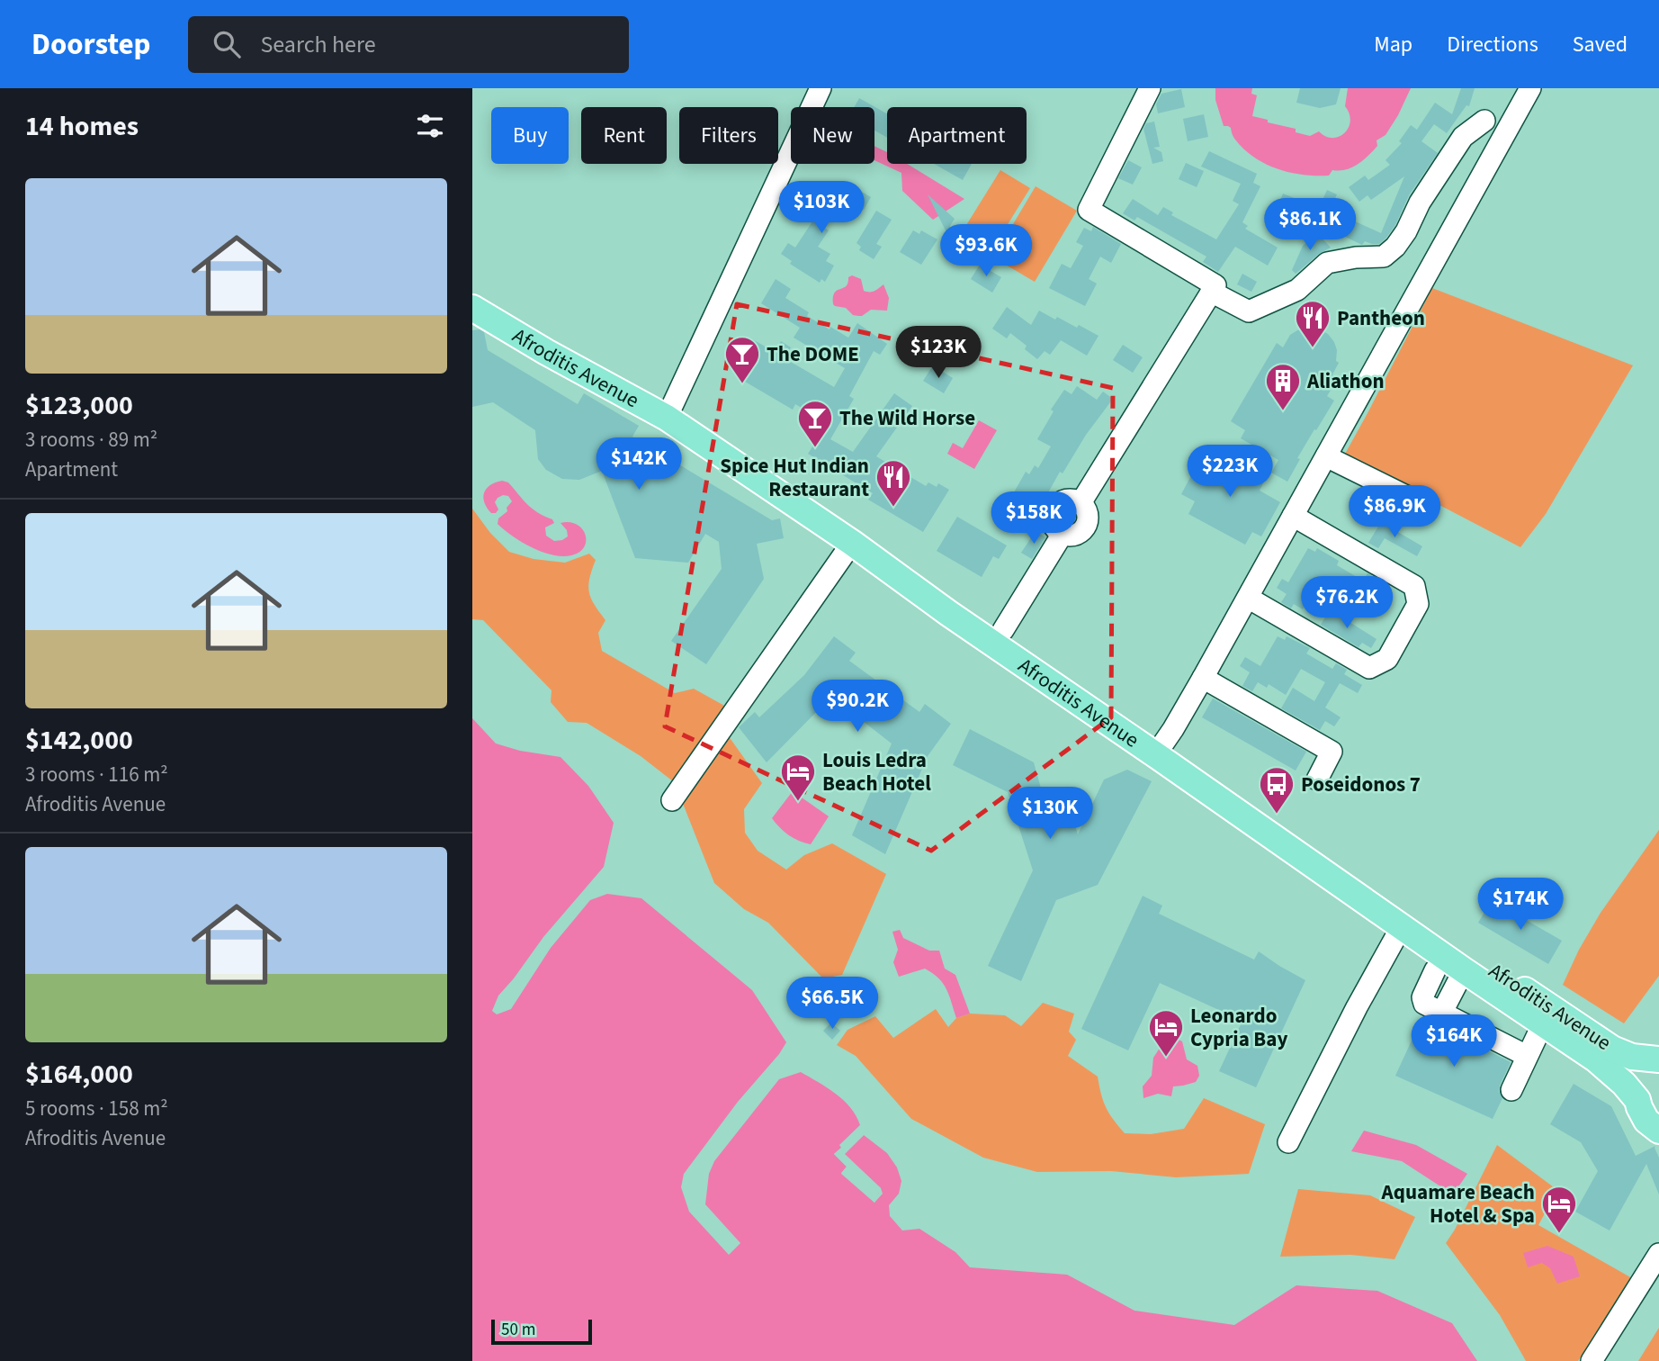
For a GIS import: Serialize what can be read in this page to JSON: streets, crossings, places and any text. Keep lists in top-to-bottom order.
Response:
{
  "streets": {
    "main road": ["Afroditis Avenue"]
  },
  "places": {
    "restaurant": ["Pantheon", "Spice Hut Indian Restaurant"],
    "bar": ["The DOME", "The Wild Horse"],
    "building": ["Aliathon"],
    "hotel": ["Louis Ledra Beach Hotel", "Leonardo Cypria Bay", "Aquamare Beach Hotel & Spa"],
    "bus stop": ["Poseidonos 7"]
  },
  "scale_bar": "50 m",
  "page": {
    "header": "Doorstep",
    "search": "Search here",
    "nav": ["Map", "Directions", "Saved"],
    "heading": "14 homes",
    "chip": [
      "Buy",
      "Rent",
      "Filters",
      "New",
      "Apartment"
    ],
    "list": [
      {
        "name": "$123,000",
        "note": "3 rooms · 89 m² · Apartment"
      },
      {
        "name": "$142,000",
        "note": "3 rooms · 116 m² · Afroditis Avenue"
      },
      {
        "name": "$164,000",
        "note": "5 rooms · 158 m² · Afroditis Avenue"
      }
    ],
    "price": [
      "$103K",
      "$86.1K",
      "$93.6K",
      "$123K",
      "$142K",
      "$223K",
      "$86.9K",
      "$158K",
      "$76.2K",
      "$90.2K",
      "$130K",
      "$174K",
      "$66.5K",
      "$164K"
    ],
    "scale": "50 m"
  }
}
